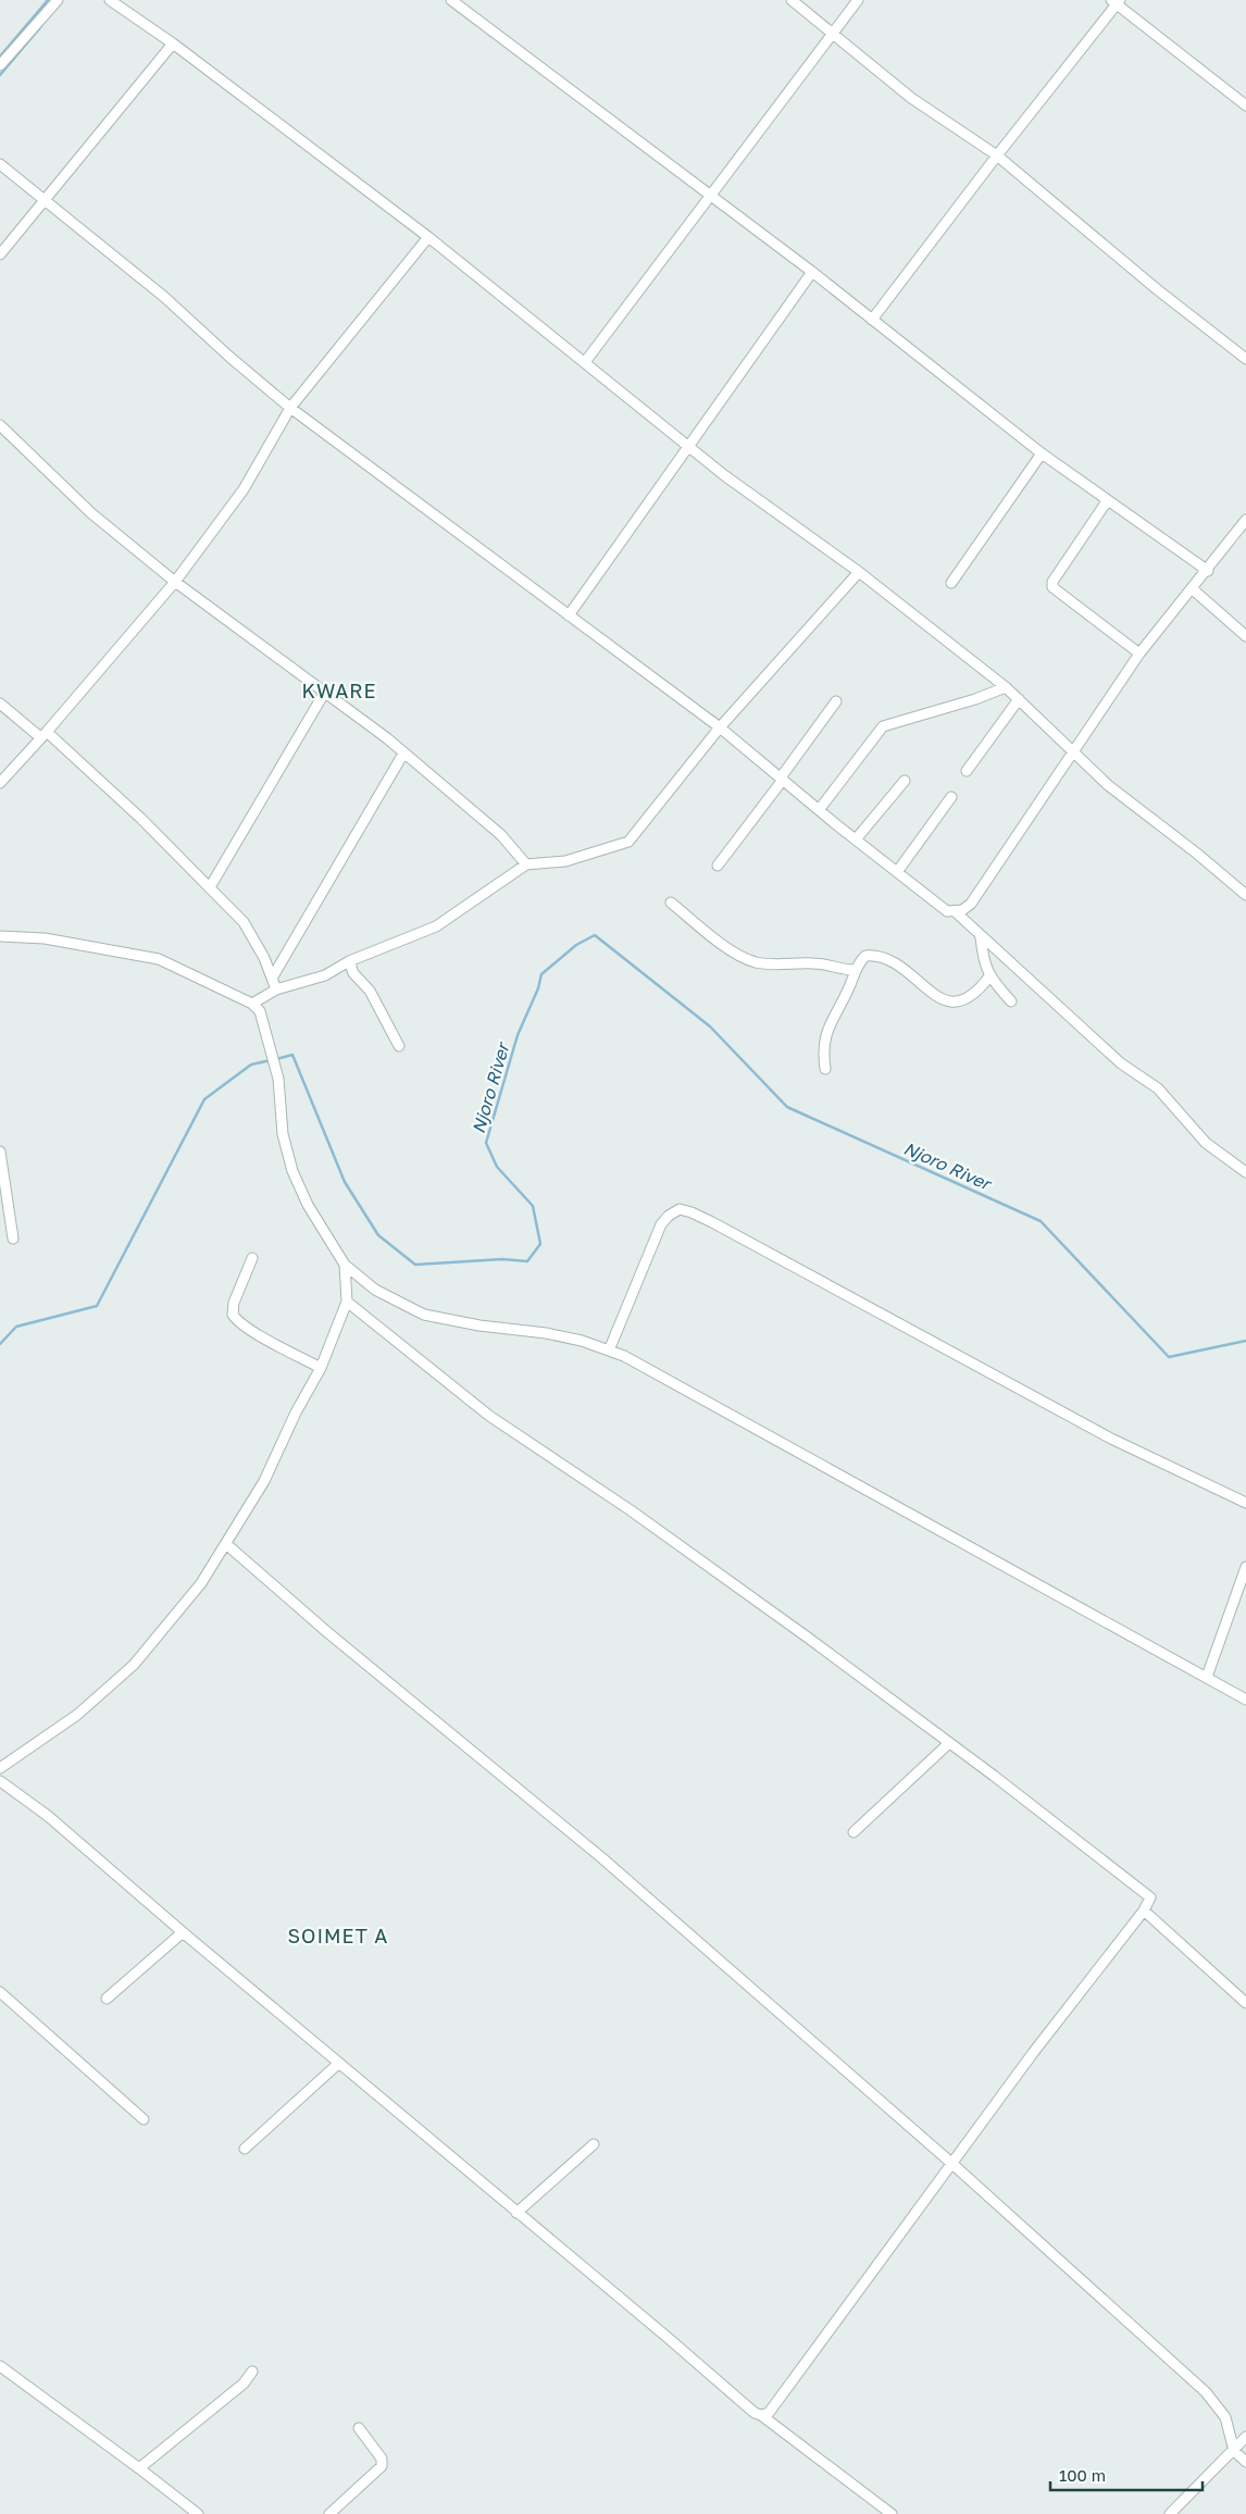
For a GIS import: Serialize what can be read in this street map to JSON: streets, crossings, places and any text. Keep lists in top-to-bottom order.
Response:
{
  "districts": ["KWARE", "SOIMET A"],
  "water": ["Njoro River"],
  "scale_bar": "100 m"
}
